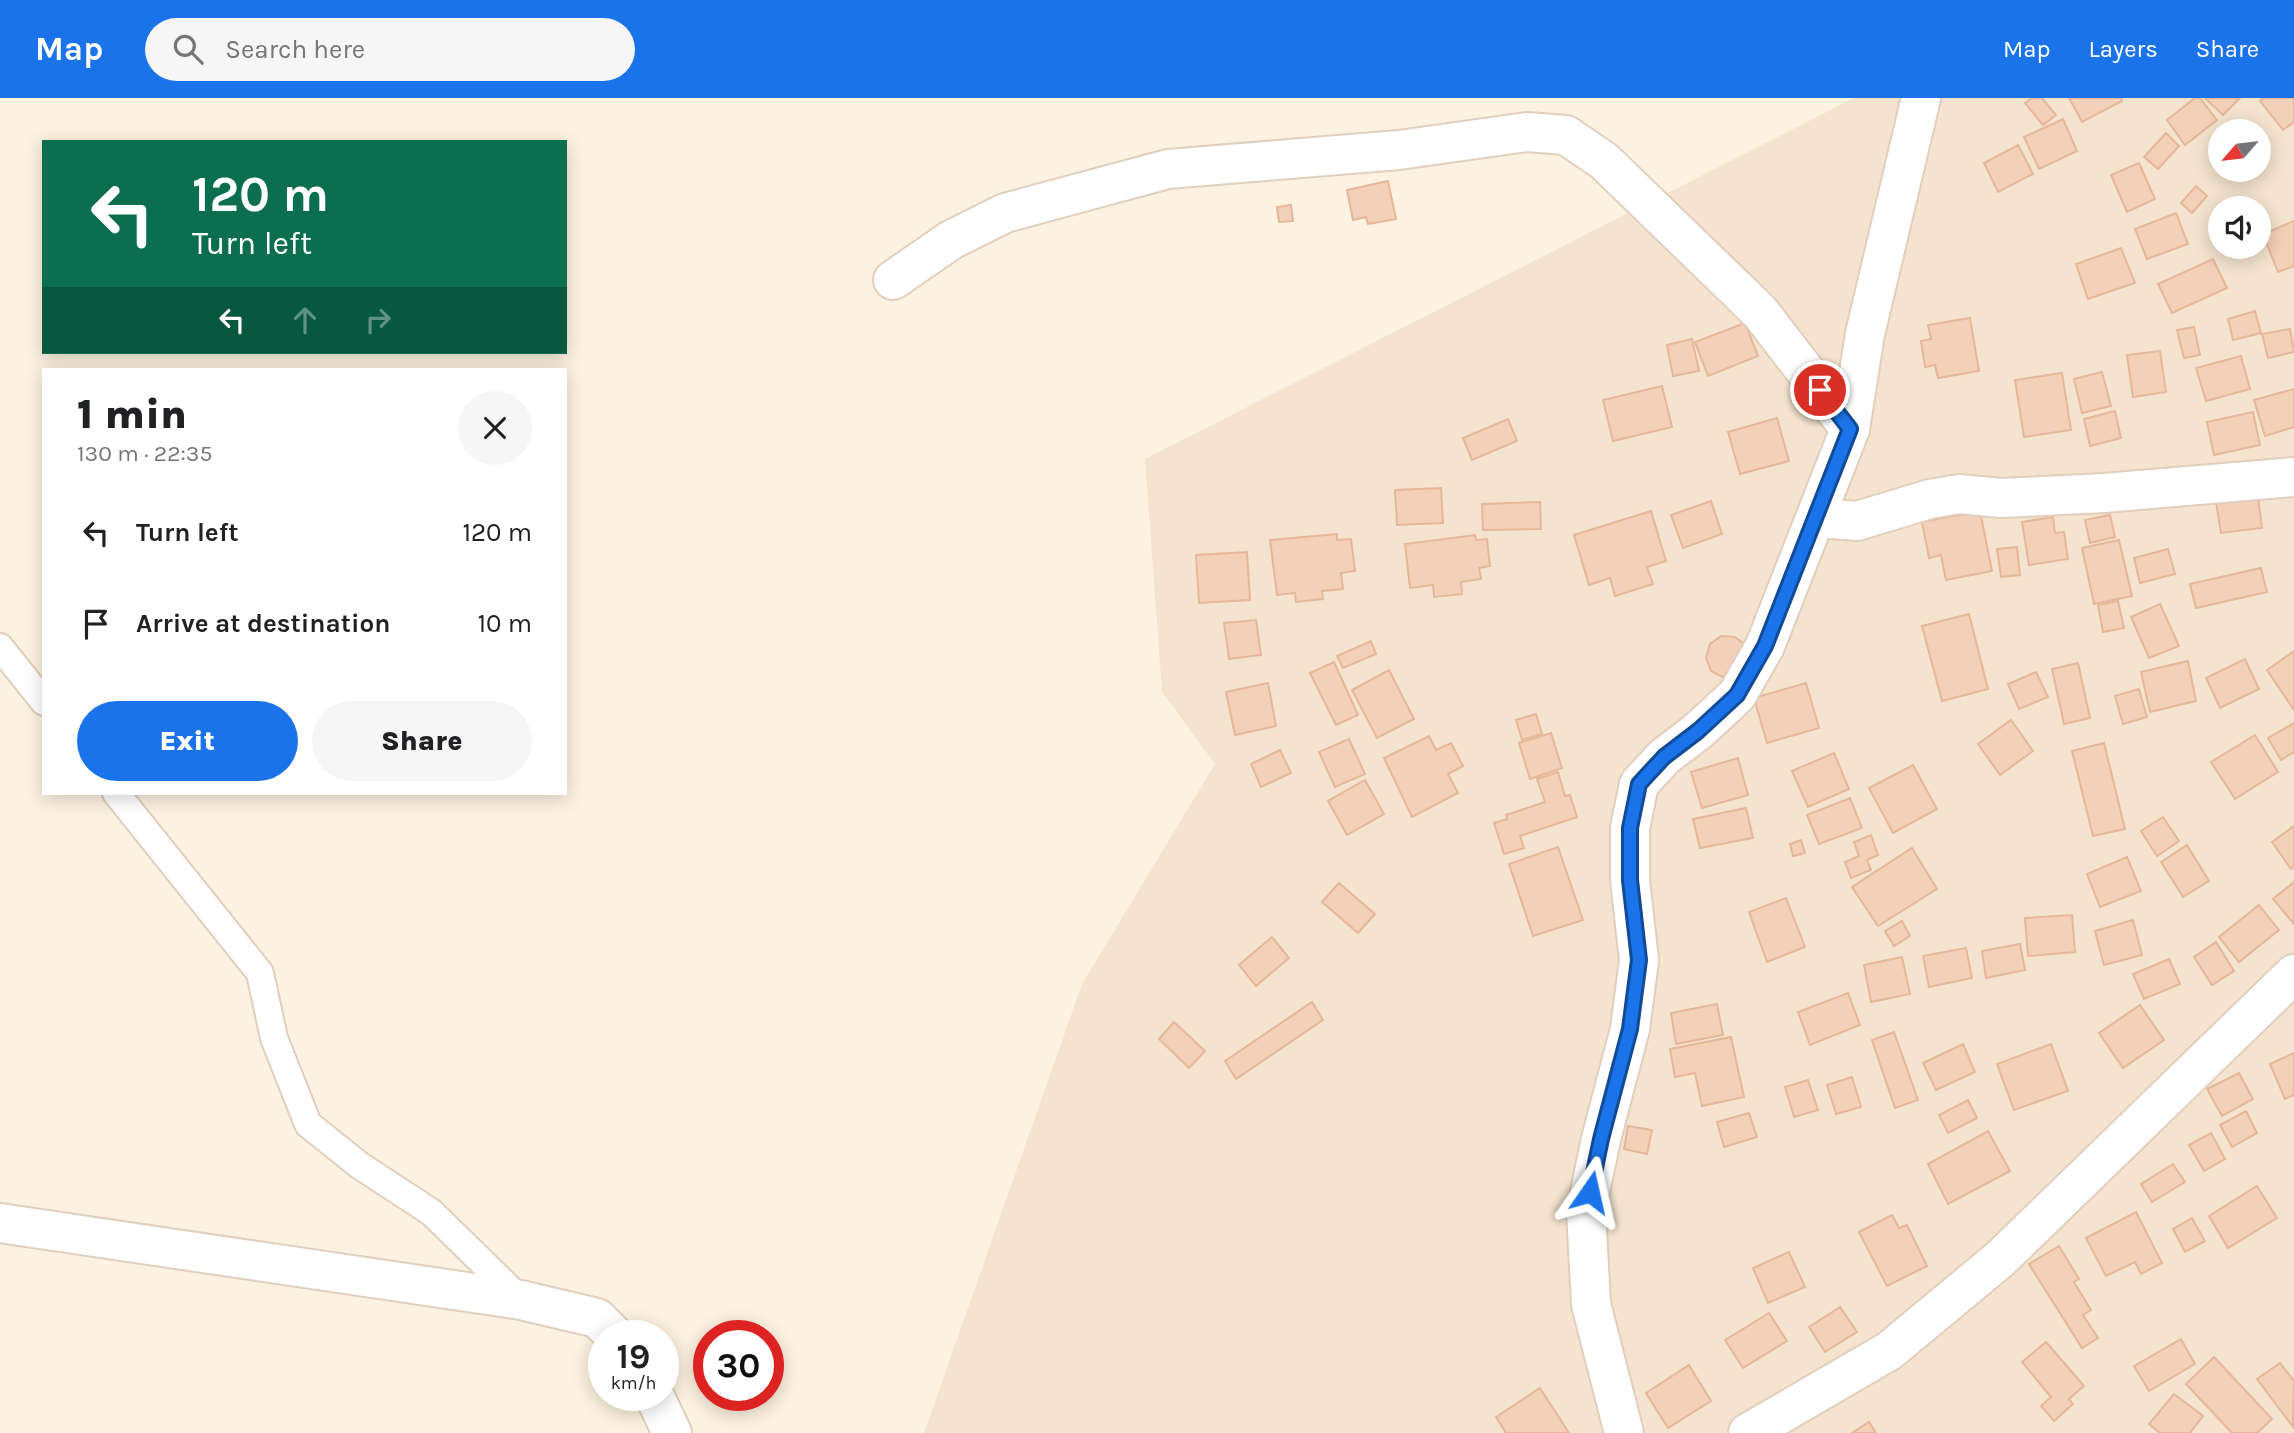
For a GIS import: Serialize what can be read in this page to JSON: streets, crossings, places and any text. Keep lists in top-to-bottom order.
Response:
{
  "north": "bottom left",
  "page": {
    "header": "Map",
    "search": "Search here",
    "nav": ["Map", "Layers", "Share"],
    "turn": ["120 m", "Turn left"],
    "heading": ["1 min", "130 m · 22:35"],
    "list": [
      {
        "name": "Turn left",
        "value": "120 m"
      },
      {
        "name": "Arrive at destination",
        "value": "10 m"
      }
    ],
    "buttons": ["Exit", "Share"],
    "speed": "19 km/h",
    "limit": "30"
  }
}
